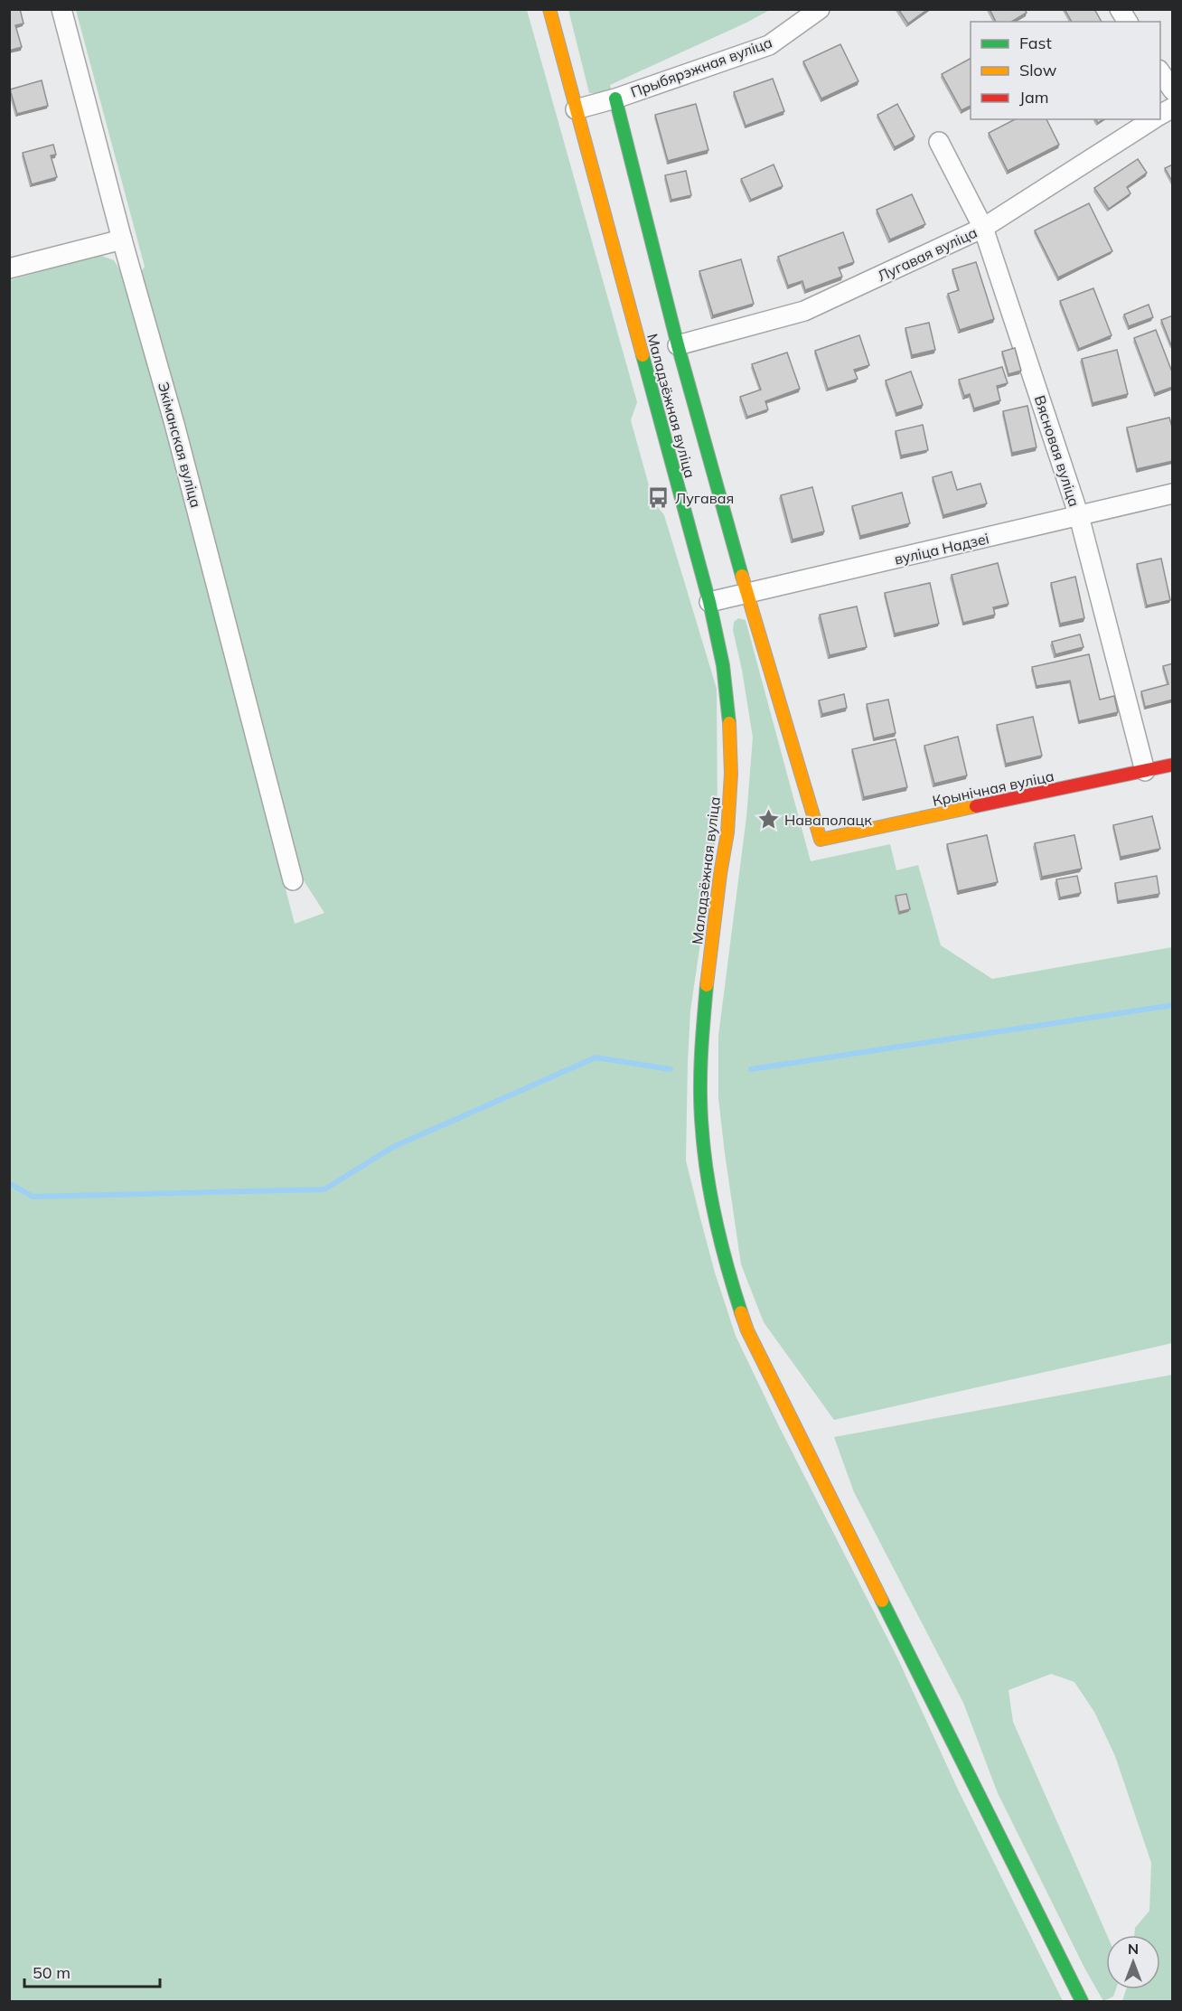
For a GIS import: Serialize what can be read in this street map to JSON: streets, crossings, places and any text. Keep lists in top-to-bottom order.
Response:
{
  "streets": {
    "main road": ["Маладзёжная вуліца", "Крынічная вуліца"],
    "street": [
      "Прыбярэжная вуліца",
      "Лугавая вуліца",
      "Экіманская вуліца",
      "Вясновая вуліца",
      "вуліца Надзеі"
    ]
  },
  "crossings": [
    ["Прыбярэжная вуліца", "Маладзёжная вуліца"],
    ["Лугавая вуліца", "Вясновая вуліца"],
    ["Маладзёжная вуліца", "вуліца Надзеі"],
    ["Вясновая вуліца", "вуліца Надзеі"],
    ["Вясновая вуліца", "Крынічная вуліца"],
    ["вуліца Надзеі", "Крынічная вуліца"]
  ],
  "places": {
    "bus stop": ["Лугавая"],
    "place": ["Наваполацк"]
  },
  "legend": ["Fast", "Slow", "Jam"],
  "scale_bar": "50 m",
  "north": "top"
}
